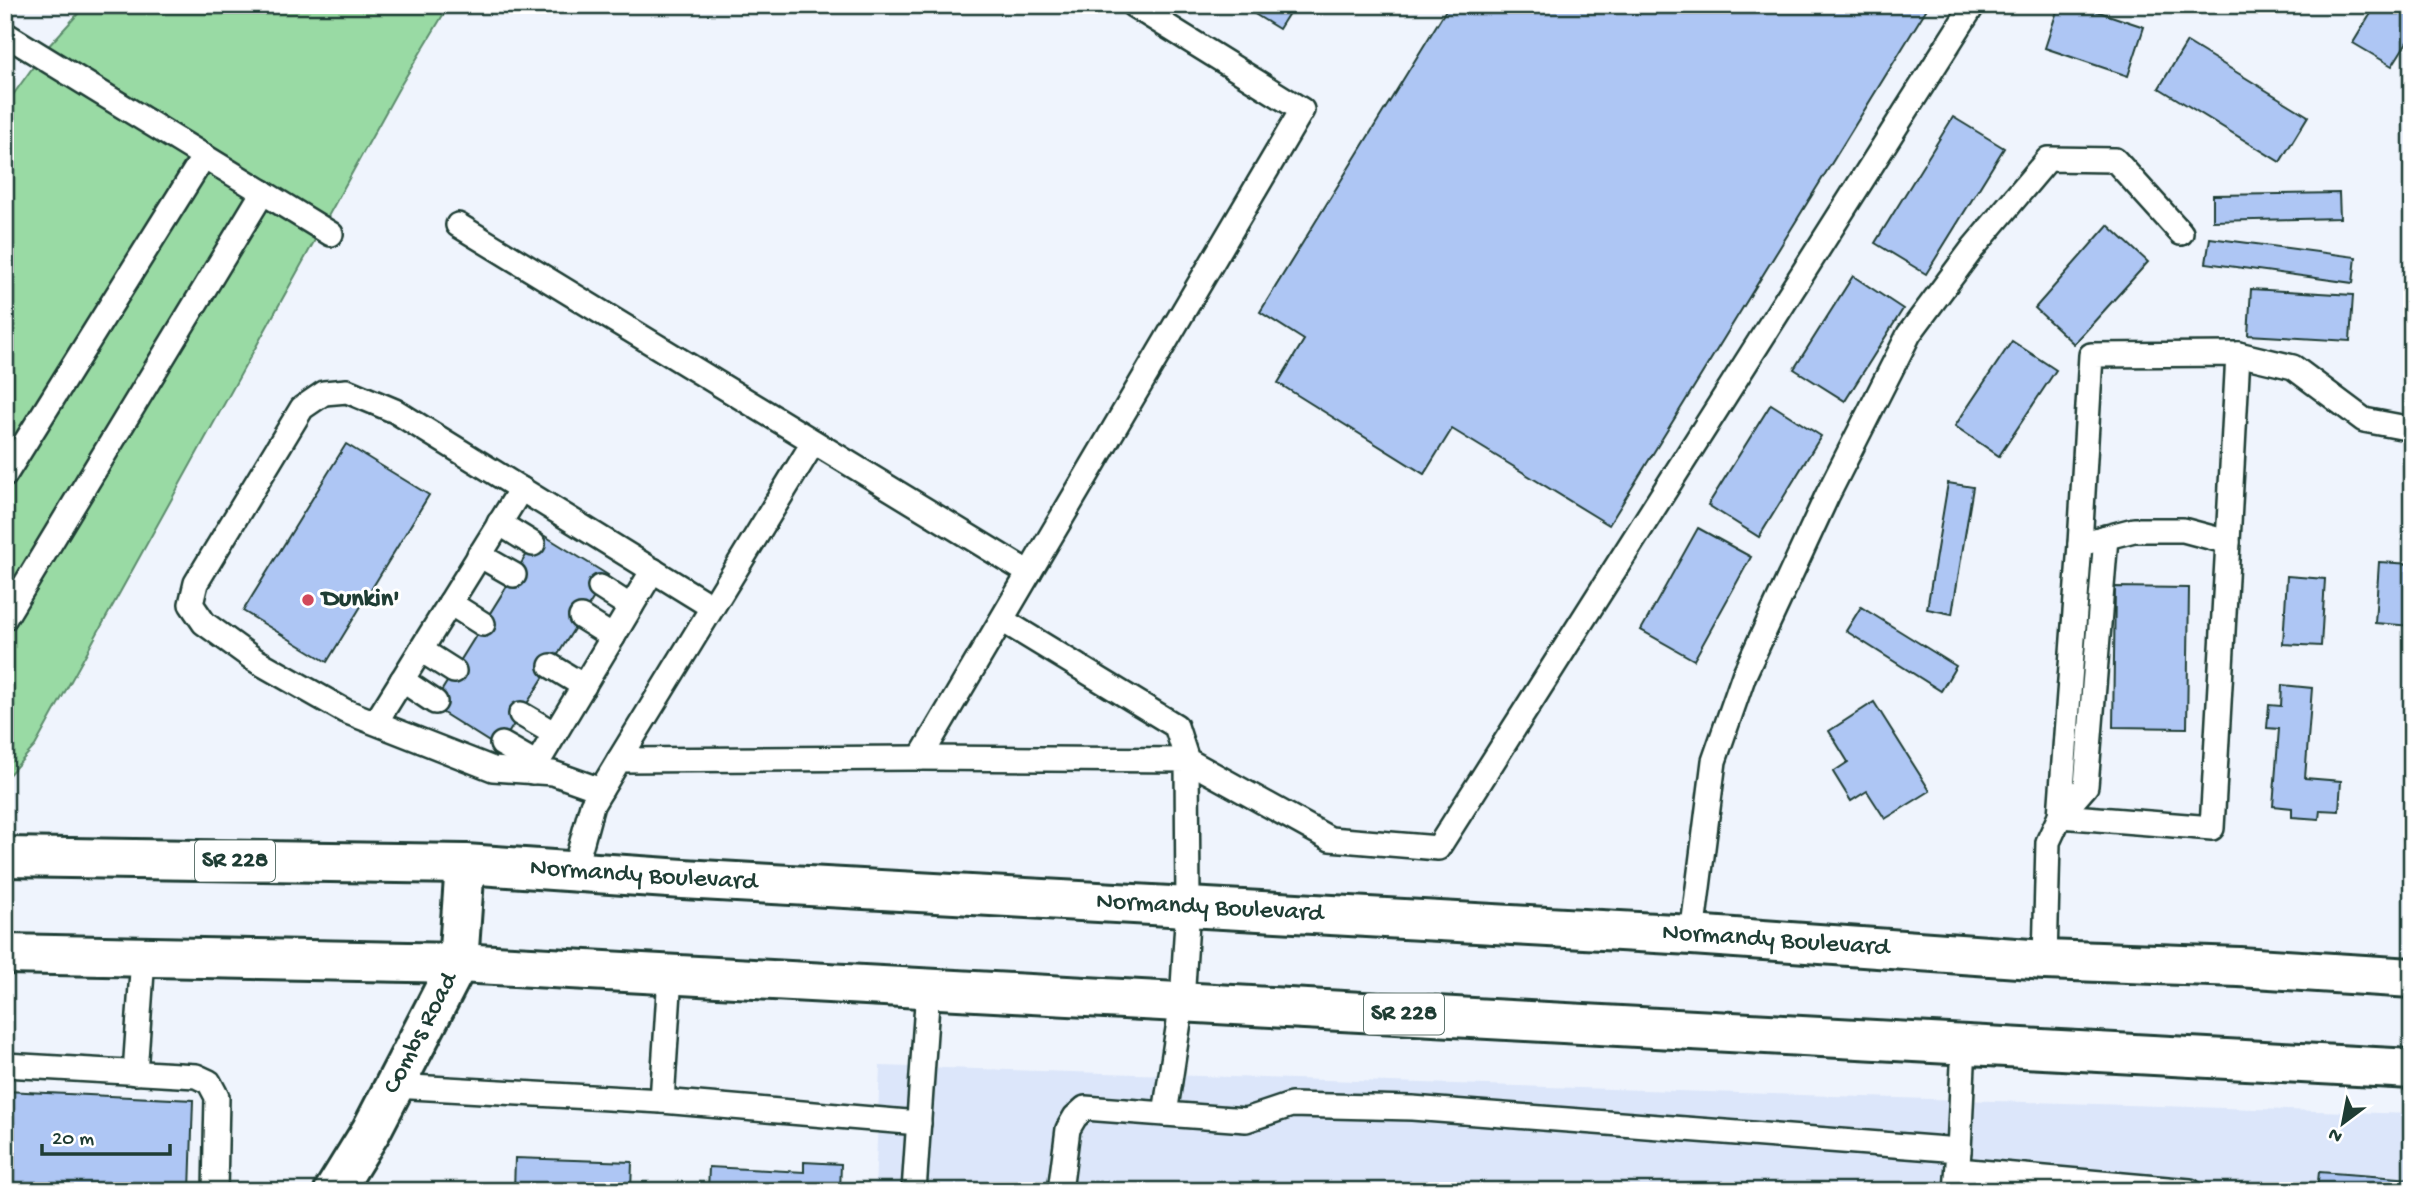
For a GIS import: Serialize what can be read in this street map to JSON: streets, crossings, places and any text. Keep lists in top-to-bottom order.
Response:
{
  "streets": {
    "main road": ["SR 228", "Normandy Boulevard", "Combs Road"]
  },
  "crossings": [
    ["SR 228", "Combs Road"],
    ["Normandy Boulevard", "Combs Road"]
  ],
  "places": ["Dunkin'"],
  "scale_bar": "20 m",
  "north": "bottom left"
}
